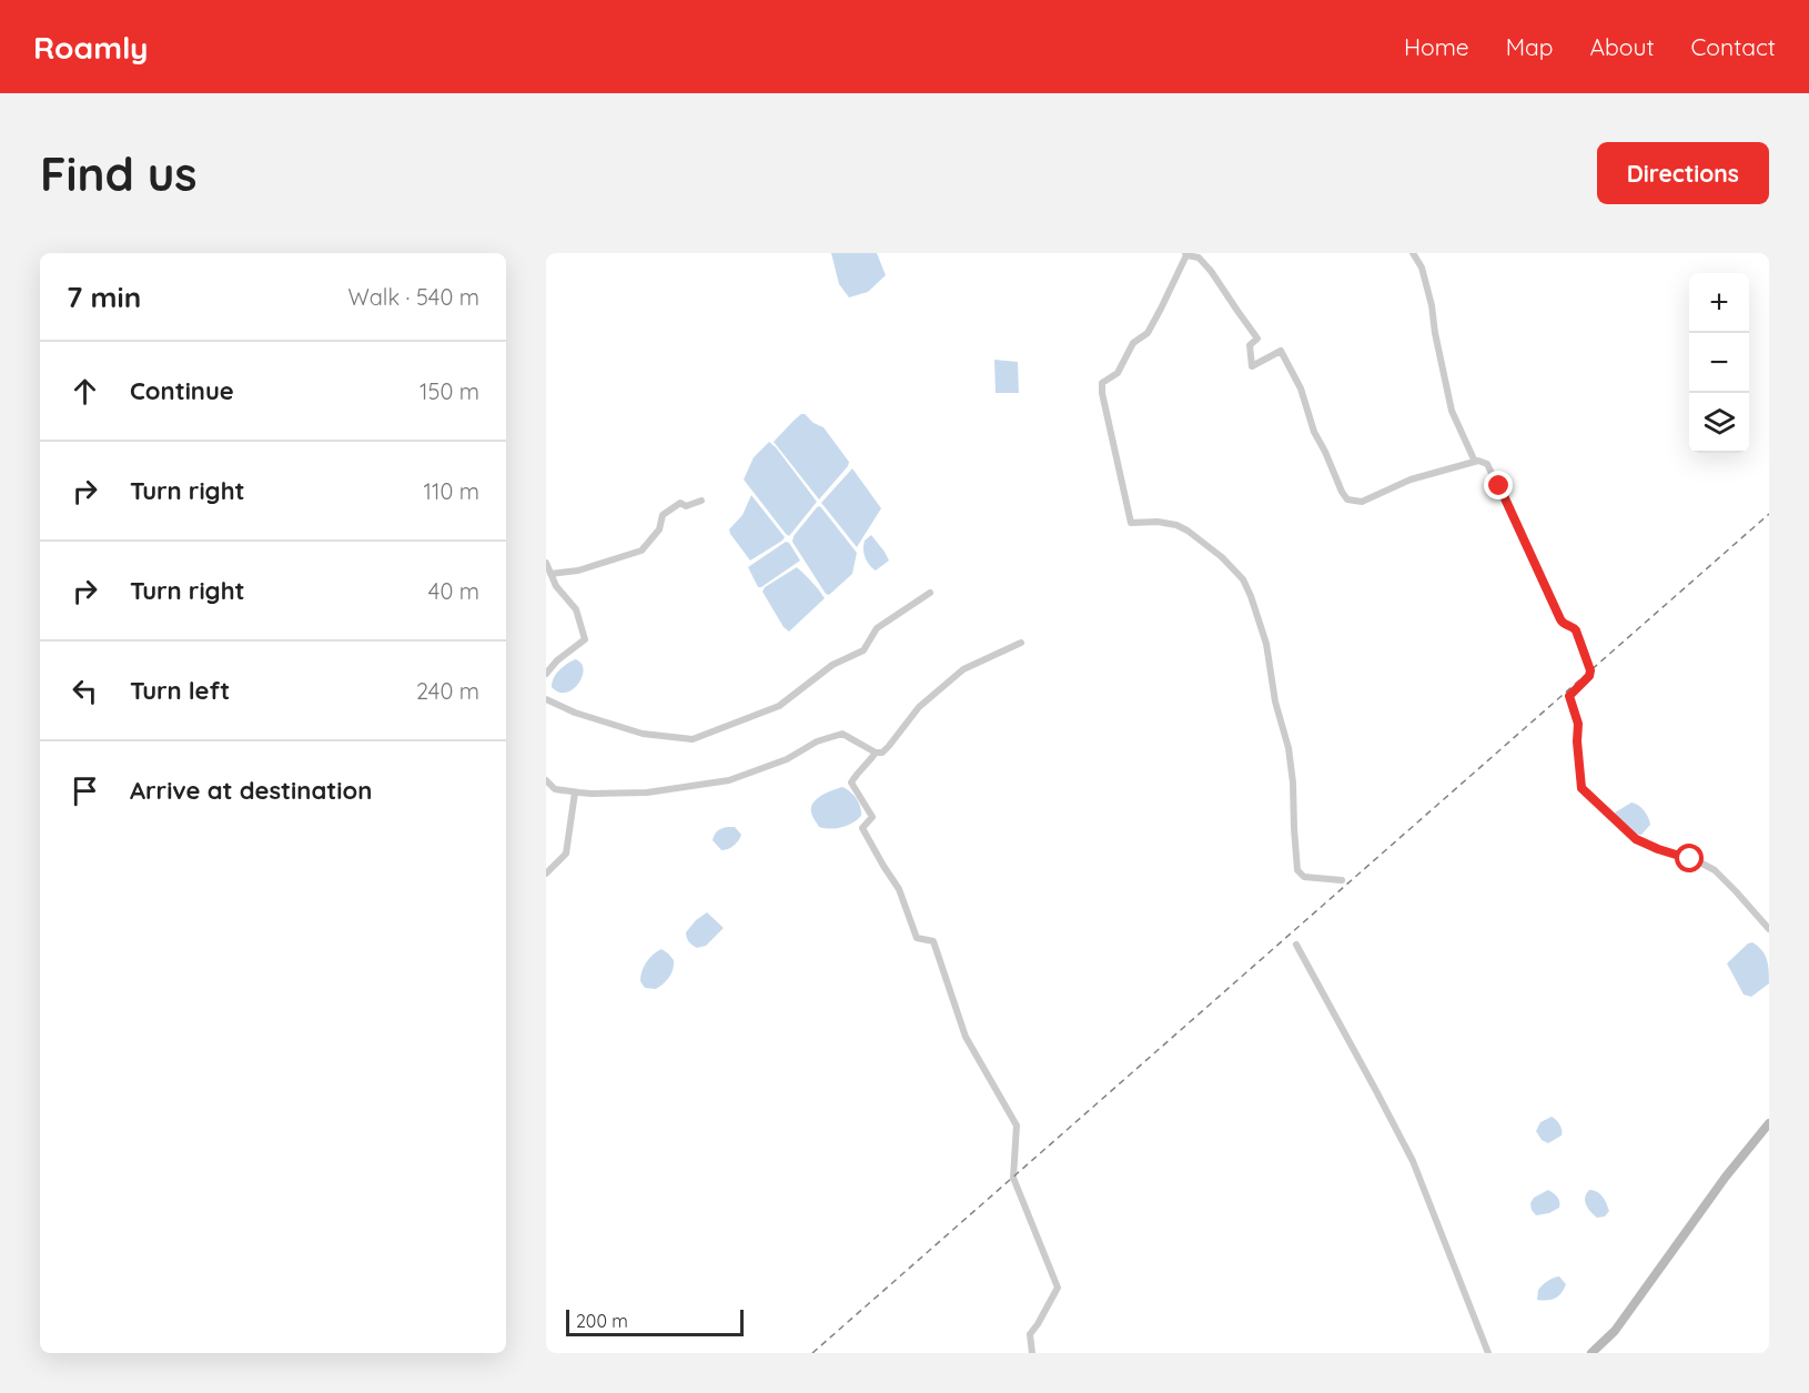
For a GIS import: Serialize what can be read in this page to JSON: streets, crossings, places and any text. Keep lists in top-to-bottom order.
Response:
{
  "scale_bar": "200 m",
  "page": {
    "header": "Roamly",
    "nav": [
      "Home",
      "Map",
      "About",
      "Contact"
    ],
    "buttons": "Directions",
    "title": "Find us",
    "heading": ["7 min", "Walk · 540 m"],
    "map_buttons": ["+", "−"],
    "list": [
      ["Continue", "150 m"],
      ["Turn right", "110 m"],
      ["Turn right", "40 m"],
      ["Turn left", "240 m"],
      "Arrive at destination"
    ],
    "scale": "200 m"
  }
}
